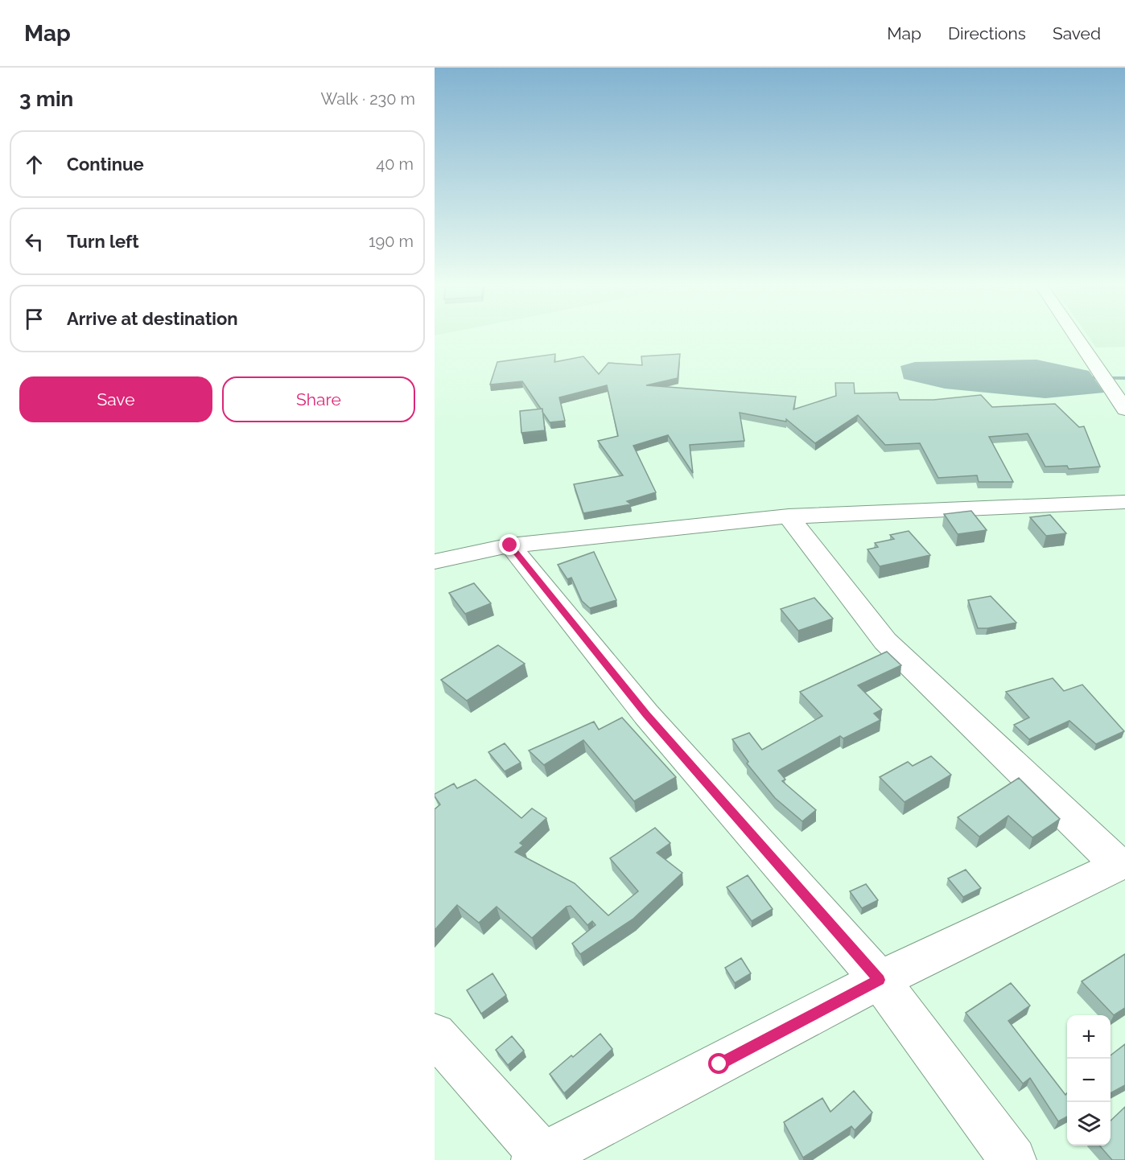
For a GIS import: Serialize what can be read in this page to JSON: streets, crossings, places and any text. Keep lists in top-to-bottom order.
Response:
{
  "page": {
    "header": "Map",
    "nav": ["Map", "Directions", "Saved"],
    "heading": ["3 min", "Walk · 230 m"],
    "list": [
      ["Continue", "40 m"],
      ["Turn left", "190 m"],
      "Arrive at destination"
    ],
    "buttons": ["Save", "Share"],
    "map_buttons": ["+", "−"]
  }
}
